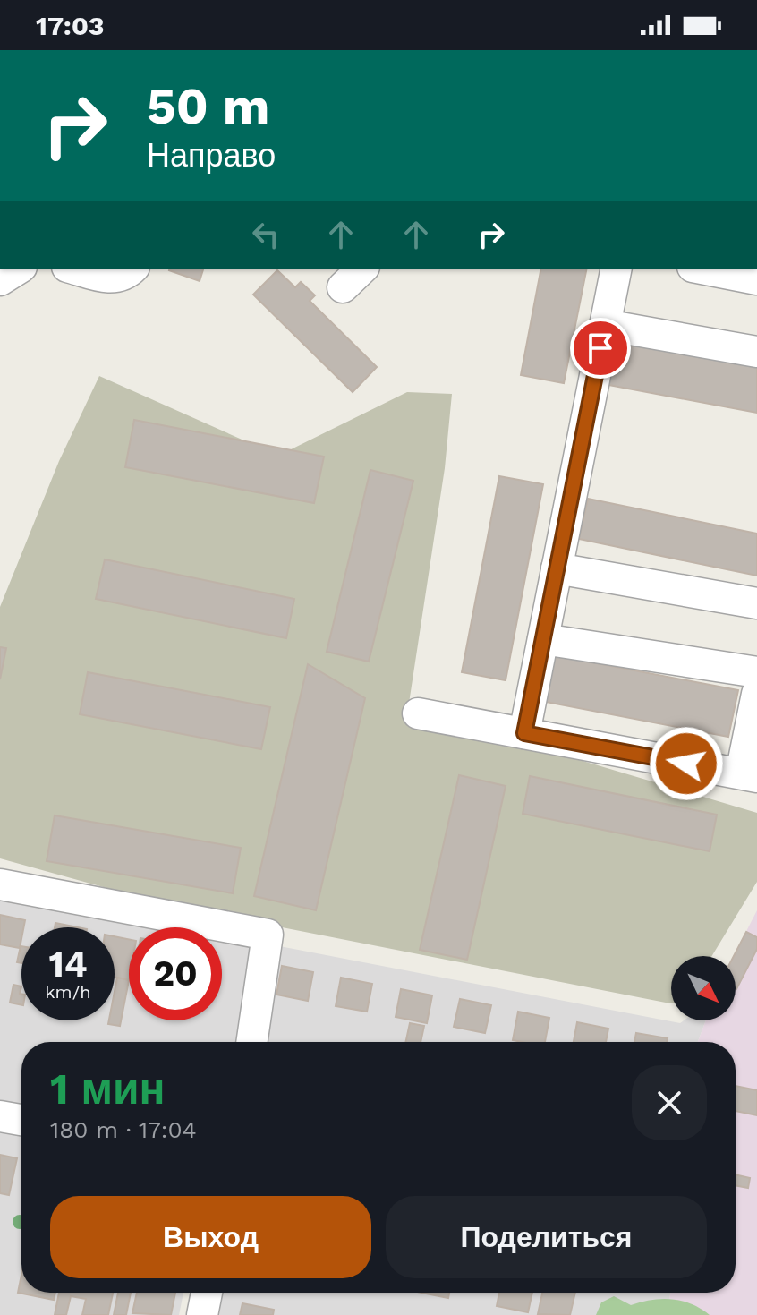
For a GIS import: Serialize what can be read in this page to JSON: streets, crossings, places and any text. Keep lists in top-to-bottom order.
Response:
{
  "north": "bottom right",
  "page": {
    "status": "17:03",
    "turn": ["50 m", "Направо"],
    "speed": "14 km/h",
    "limit": "20",
    "heading": ["1 мин", "180 m · 17:04"],
    "buttons": ["Выход", "Поделиться"]
  }
}
